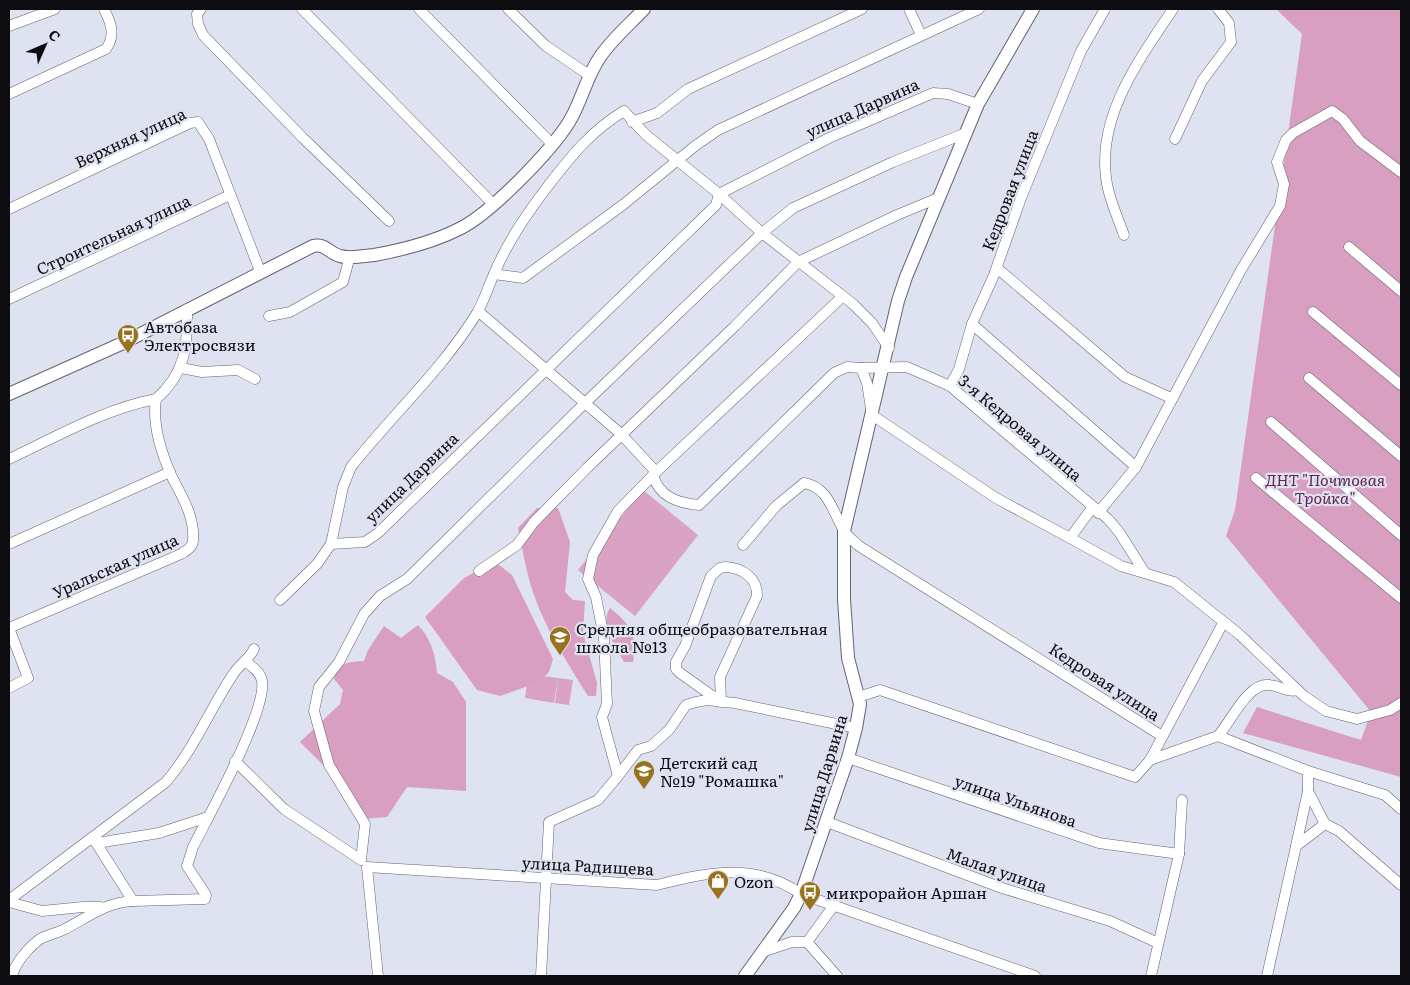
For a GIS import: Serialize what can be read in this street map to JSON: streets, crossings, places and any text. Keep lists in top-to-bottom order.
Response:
{
  "streets": {
    "street": [
      "улица Дарвина",
      "Верхняя улица",
      "Кедровая улица",
      "Строительная улица",
      "3-я Кедровая улица",
      "Уральская улица",
      "улица Ульянова",
      "улица Радищева",
      "Малая улица"
    ]
  },
  "crossings": [
    ["улица Дарвина", "Кедровая улица"],
    ["улица Дарвина", "3-я Кедровая улица"],
    ["улица Дарвина", "улица Ульянова"],
    ["улица Дарвина", "улица Радищева"],
    ["улица Дарвина", "Малая улица"],
    ["Верхняя улица", "Строительная улица"],
    ["Кедровая улица", "3-я Кедровая улица"]
  ],
  "parks": ["ДНТ \"Почтовая Тройка\""],
  "places": {
    "bus stop": ["Автобаза Электросвязи", "микрорайон Аршан"],
    "school or university": ["Средняя общеобразовательная школа №13", "Детский сад №19 \"Ромашка\""],
    "shop": ["Ozon"]
  },
  "north": "top right"
}
